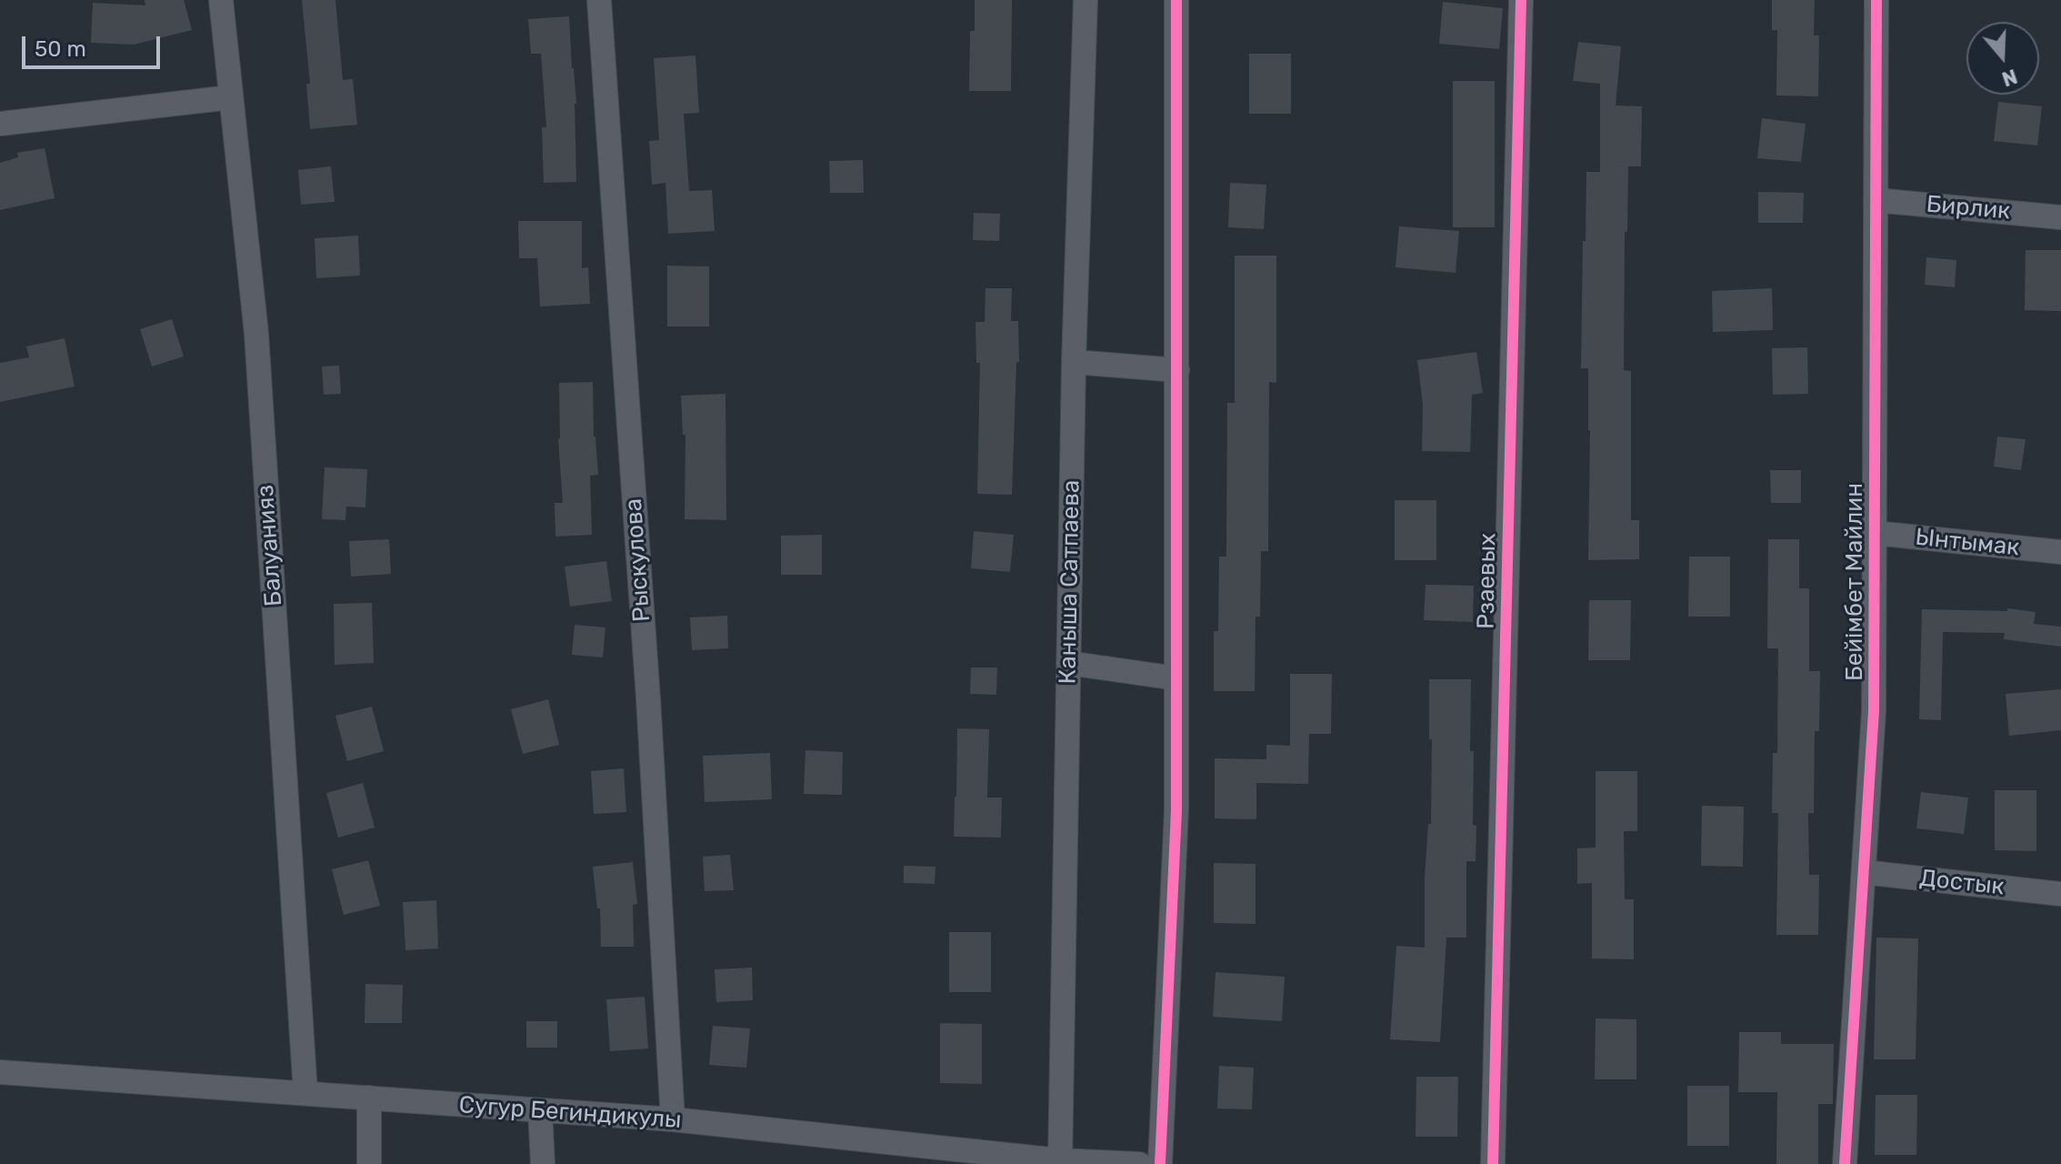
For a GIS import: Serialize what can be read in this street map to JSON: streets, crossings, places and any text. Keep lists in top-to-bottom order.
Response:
{
  "streets": {
    "street": [
      "Бирлик",
      "Ынтымак",
      "Балуанияз",
      "Рыскулова",
      "Рзаевых",
      "Каныша Сатпаева",
      "Бейімбет Майлин",
      "Достык",
      "Сугур Бегиндикулы"
    ]
  },
  "crossings": [
    ["Бирлик", "Бейімбет Майлин"],
    ["Ынтымак", "Бейімбет Майлин"],
    ["Балуанияз", "Сугур Бегиндикулы"],
    ["Рыскулова", "Сугур Бегиндикулы"],
    ["Каныша Сатпаева", "Сугур Бегиндикулы"],
    ["Бейімбет Майлин", "Достык"]
  ],
  "scale_bar": "50 m",
  "north": "bottom"
}
